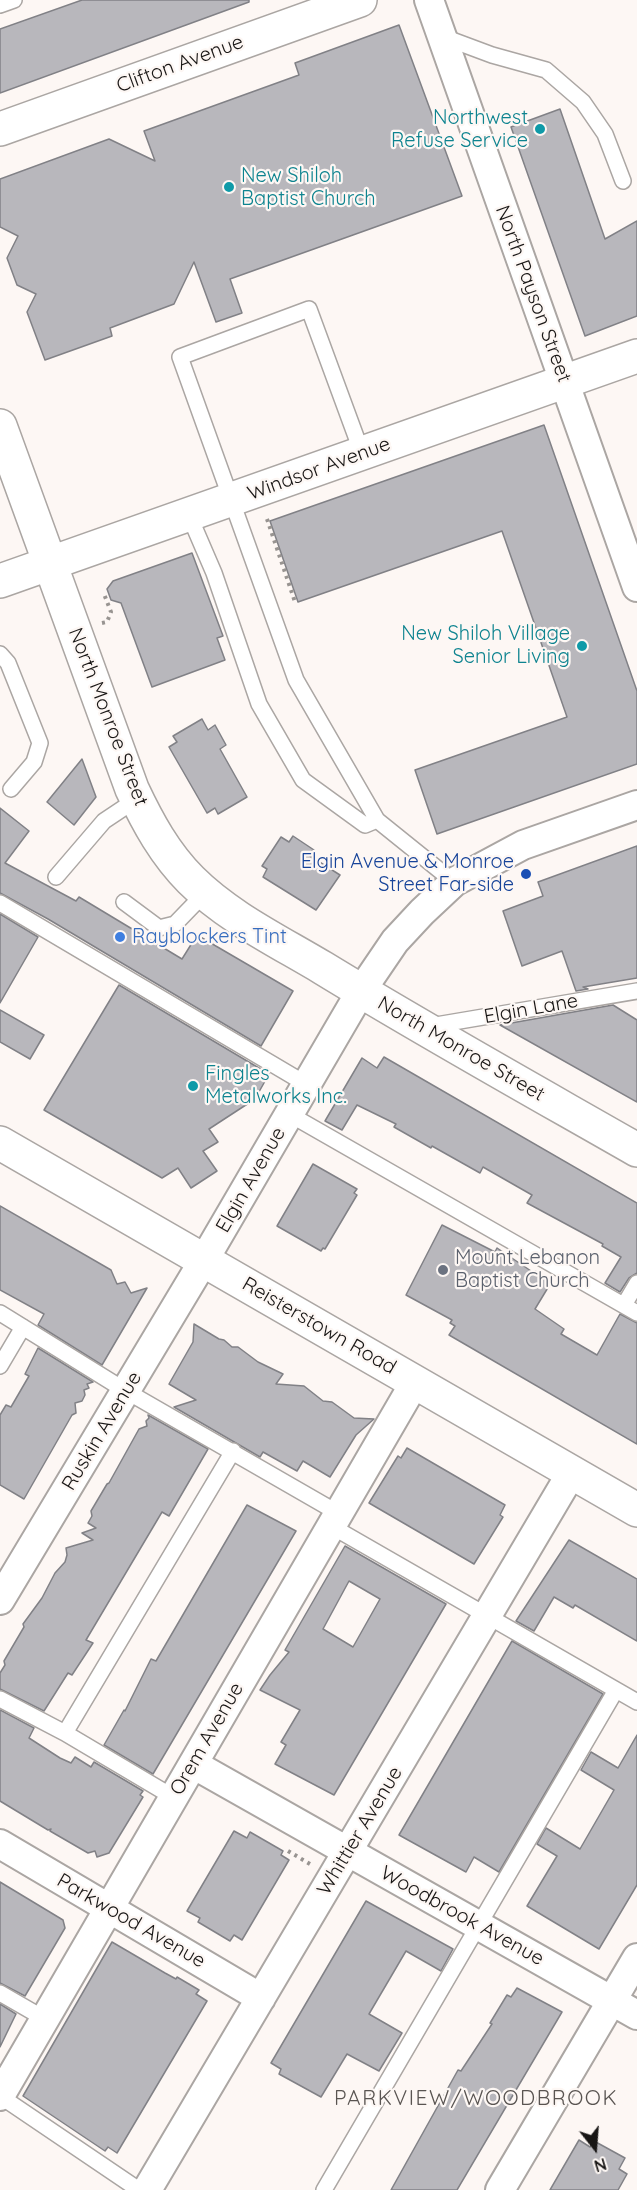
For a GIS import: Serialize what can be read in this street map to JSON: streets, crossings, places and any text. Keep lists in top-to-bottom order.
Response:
{
  "streets": {
    "main road": [
      "Clifton Avenue",
      "Windsor Avenue",
      "North Monroe Street",
      "Reisterstown Road"
    ],
    "street": [
      "North Payson Street",
      "Elgin Avenue",
      "Ruskin Avenue",
      "Orem Avenue",
      "Whittier Avenue",
      "Woodbrook Avenue",
      "Parkwood Avenue"
    ],
    "lane": ["Elgin Lane"]
  },
  "crossings": [
    ["North Payson Street", "Windsor Avenue"],
    ["Windsor Avenue", "North Monroe Street"],
    ["North Monroe Street", "Elgin Lane"],
    ["North Monroe Street", "Elgin Avenue"],
    ["Elgin Avenue", "Reisterstown Road"],
    ["Elgin Avenue", "Ruskin Avenue"],
    ["Reisterstown Road", "Ruskin Avenue"],
    ["Reisterstown Road", "Orem Avenue"],
    ["Reisterstown Road", "Whittier Avenue"],
    ["Orem Avenue", "Woodbrook Avenue"],
    ["Orem Avenue", "Parkwood Avenue"],
    ["Whittier Avenue", "Woodbrook Avenue"],
    ["Whittier Avenue", "Parkwood Avenue"]
  ],
  "districts": ["PARKVIEW/WOODBROOK"],
  "places": [
    "Northwest Refuse Service",
    "New Shiloh Baptist Church",
    "New Shiloh Village Senior Living",
    "Elgin Avenue & Monroe Street Far-side",
    "Rayblockers Tint",
    "Fingles Metalworks Inc.",
    "Mount Lebanon Baptist Church"
  ],
  "north": "bottom"
}
